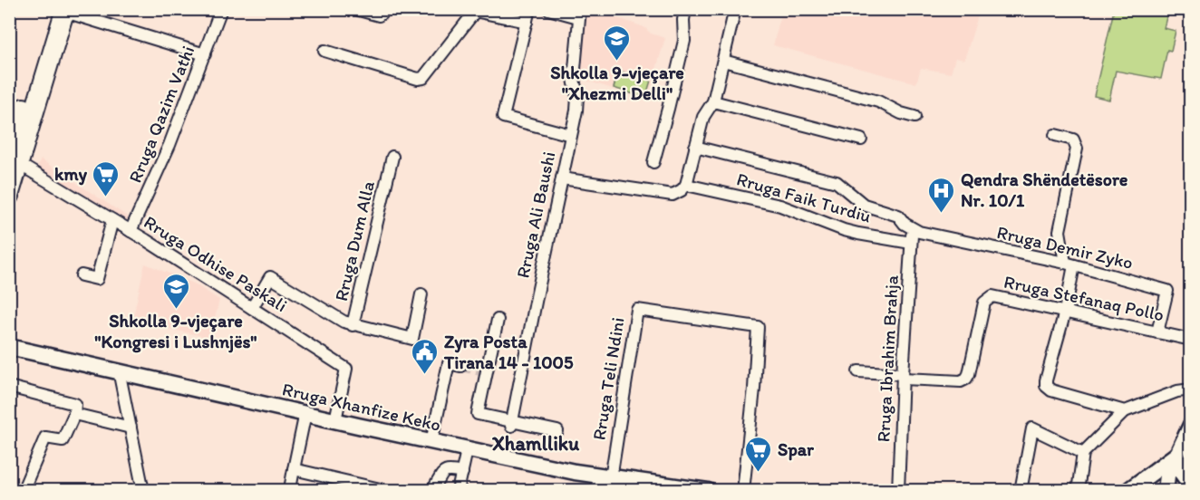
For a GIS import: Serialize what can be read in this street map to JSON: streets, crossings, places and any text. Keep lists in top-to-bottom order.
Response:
{
  "streets": {
    "main road": ["Rruga Xhanfize Keko"],
    "street": [
      "Rruga Qazim Vathi",
      "Rruga Faik Turdiu",
      "Rruga Ali Baushi",
      "Rruga Dum Alla",
      "Rruga Demir Zyko",
      "Rruga Odhise Paskali",
      "Rruga Stefanaq Pollo",
      "Rruga Ibrahim Brahja",
      "Rruga Teli Ndini"
    ]
  },
  "crossings": [
    ["Rruga Qazim Vathi", "Rruga Odhise Paskali"],
    ["Rruga Faik Turdiu", "Rruga Ibrahim Brahja"],
    ["Rruga Demir Zyko", "Rruga Stefanaq Pollo"],
    ["Rruga Demir Zyko", "Rruga Ibrahim Brahja"],
    ["Rruga Odhise Paskali", "Rruga Xhanfize Keko"],
    ["Rruga Stefanaq Pollo", "Rruga Ibrahim Brahja"],
    ["Rruga Teli Ndini", "Rruga Xhanfize Keko"]
  ],
  "districts": ["Xhamlliku"],
  "places": {
    "school or university": ["Shkolla 9-vjeçare \"Xhezmi Delli\"", "Shkolla 9-vjeçare \"Kongresi i Lushnjës\""],
    "supermarket": ["kmy", "Spar"],
    "hospital": ["Qendra Shëndetësore Nr. 10/1"],
    "public building": ["Zyra Posta Tirana 14 - 1005"]
  }
}
